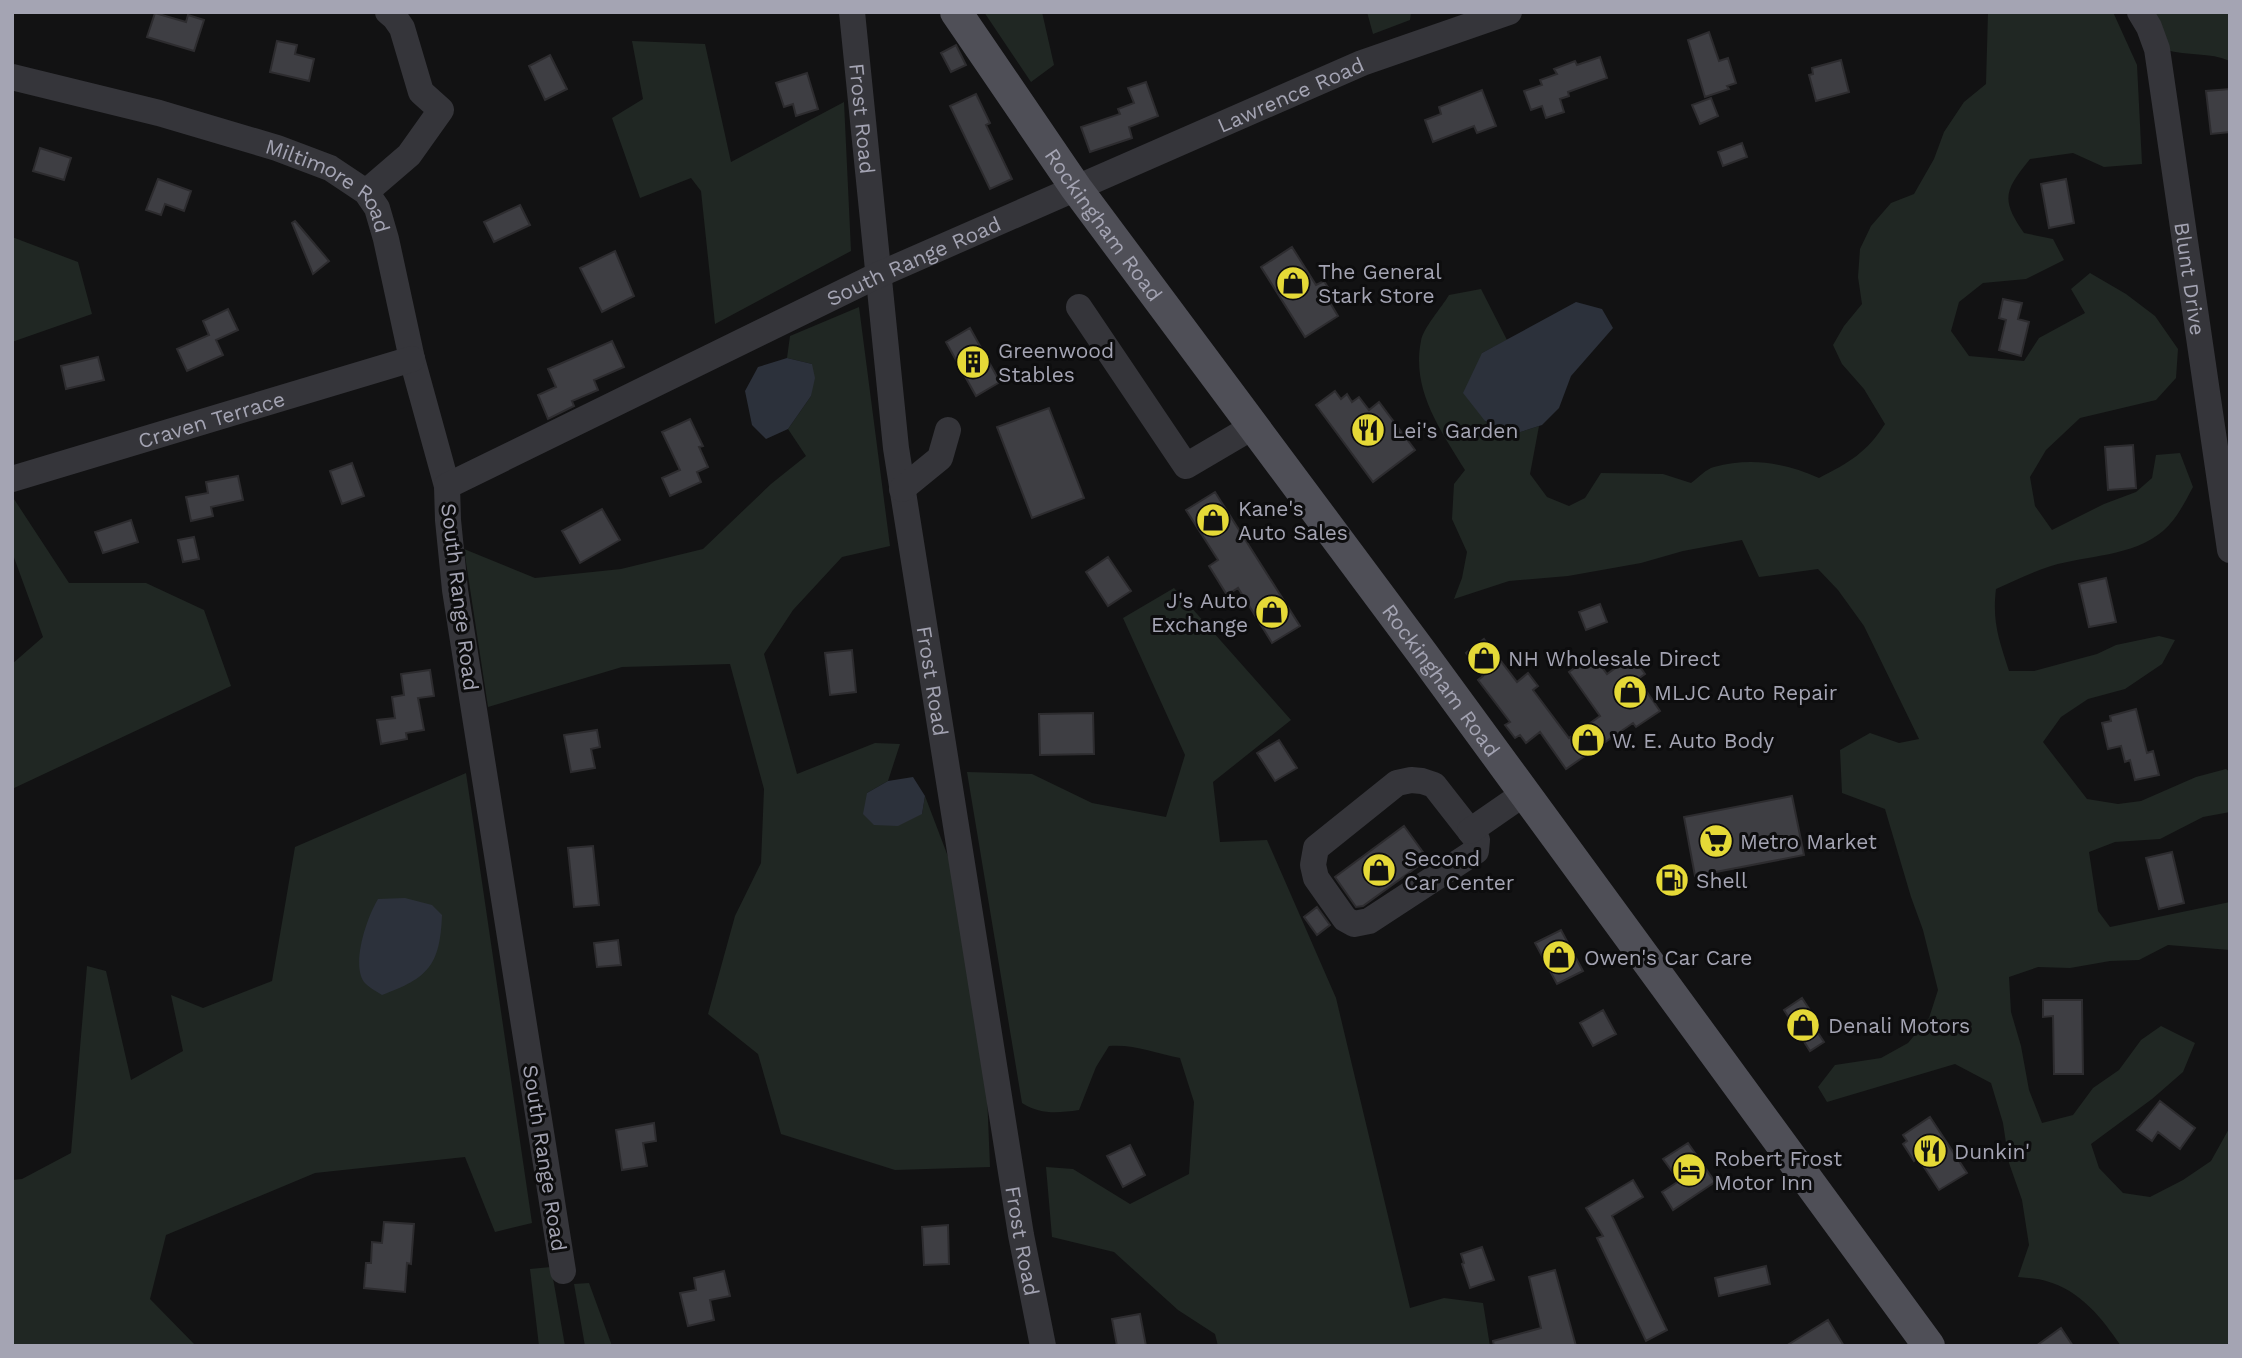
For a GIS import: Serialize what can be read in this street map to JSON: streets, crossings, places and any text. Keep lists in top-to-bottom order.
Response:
{
  "streets": {
    "main road": ["Rockingham Road"],
    "street": [
      "Lawrence Road",
      "Frost Road",
      "Miltimore Road",
      "South Range Road",
      "Blunt Drive",
      "Craven Terrace"
    ]
  },
  "crossings": [
    ["Lawrence Road", "Rockingham Road"],
    ["Lawrence Road", "South Range Road"],
    ["Frost Road", "South Range Road"],
    ["Miltimore Road", "South Range Road"],
    ["Miltimore Road", "Craven Terrace"],
    ["Rockingham Road", "South Range Road"]
  ],
  "places": {
    "shop": [
      "The General Stark Store",
      "Kane's Auto Sales",
      "J's Auto Exchange",
      "NH Wholesale Direct",
      "MLJC Auto Repair",
      "W. E. Auto Body",
      "Second Car Center",
      "Owen's Car Care",
      "Denali Motors"
    ],
    "building": ["Greenwood Stables"],
    "restaurant": ["Lei's Garden", "Dunkin'"],
    "supermarket": ["Metro Market"],
    "fuel station": ["Shell"],
    "hotel": ["Robert Frost Motor Inn"]
  }
}
